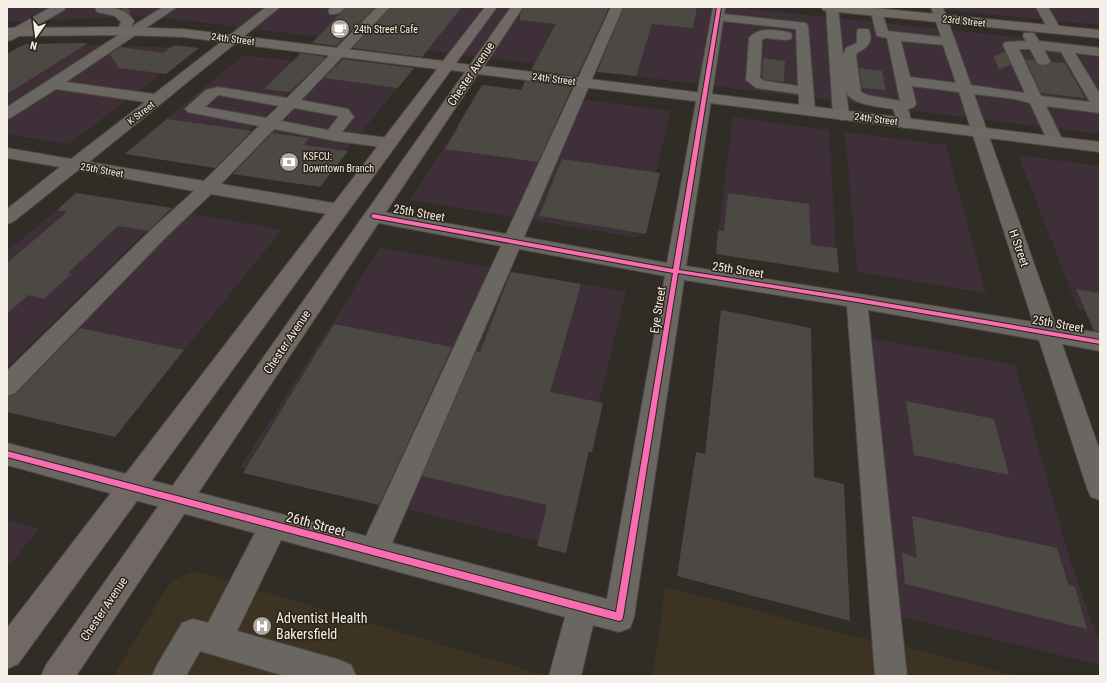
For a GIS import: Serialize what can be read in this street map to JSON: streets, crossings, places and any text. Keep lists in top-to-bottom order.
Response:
{
  "streets": {
    "main road": ["23rd Street", "24th Street", "Chester Avenue"],
    "street": [
      "K Street",
      "25th Street",
      "H Street",
      "Eye Street",
      "26th Street"
    ]
  },
  "crossings": [
    ["23rd Street", "H Street"],
    ["24th Street", "Chester Avenue"],
    ["24th Street", "K Street"],
    ["24th Street", "H Street"],
    ["24th Street", "Eye Street"],
    ["Chester Avenue", "25th Street"],
    ["Chester Avenue", "26th Street"],
    ["K Street", "25th Street"],
    ["25th Street", "H Street"],
    ["25th Street", "Eye Street"],
    ["Eye Street", "26th Street"]
  ],
  "places": {
    "cafe": ["24th Street Cafe"],
    "bank": ["KSFCU: Downtown Branch"],
    "hospital": ["Adventist Health Bakersfield"]
  },
  "north": "bottom"
}
